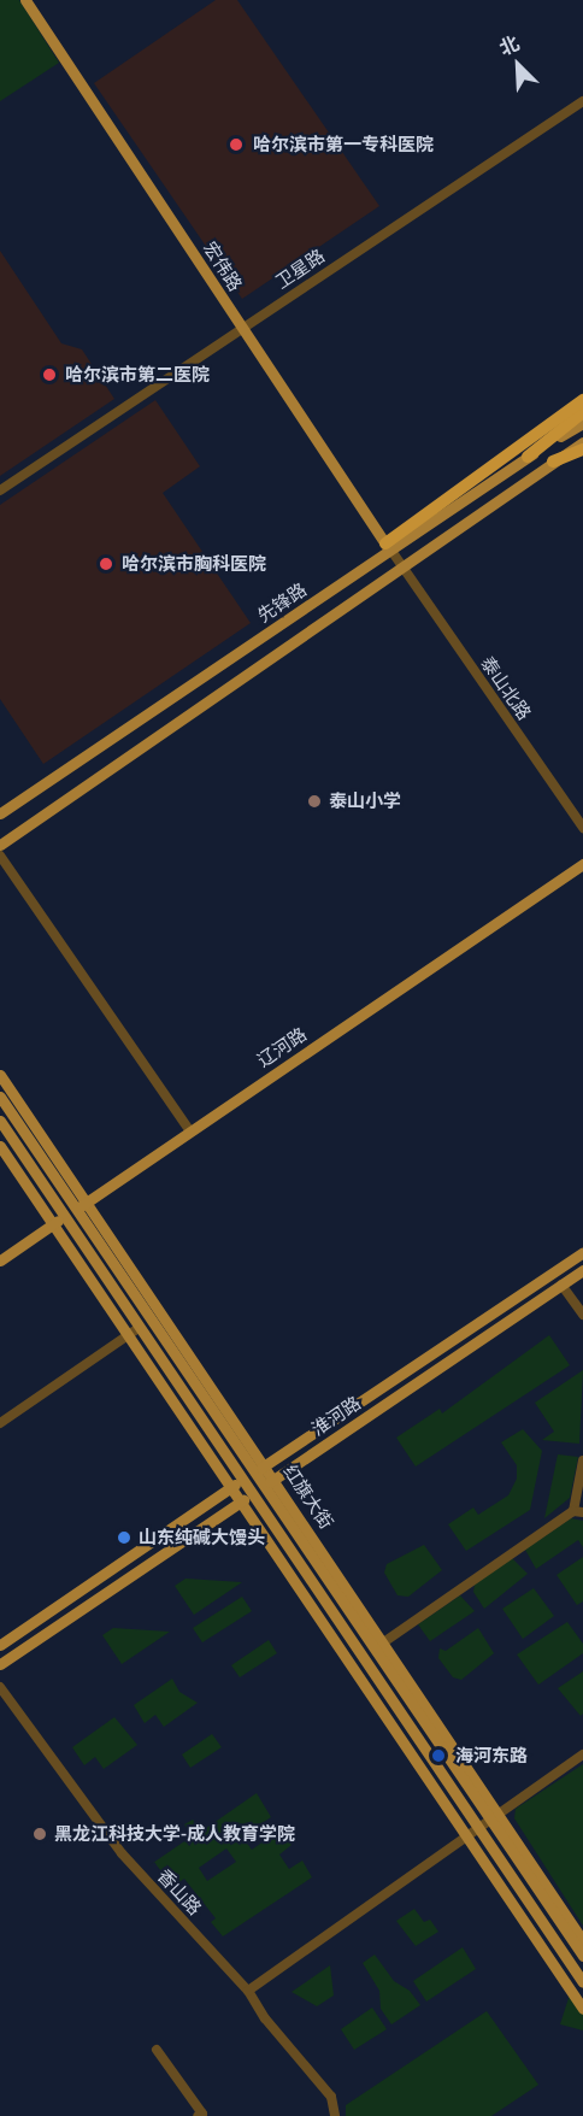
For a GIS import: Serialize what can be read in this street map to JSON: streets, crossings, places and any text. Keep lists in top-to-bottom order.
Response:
{
  "streets": {
    "main road": [
      "宏伟路",
      "先锋路",
      "辽河路",
      "淮河路",
      "红旗大街"
    ],
    "street": ["卫星路", "泰山北路", "香山路"]
  },
  "crossings": [
    ["宏伟路", "卫星路"],
    ["宏伟路", "先锋路"],
    ["宏伟路", "泰山北路"],
    ["先锋路", "泰山北路"],
    ["辽河路", "红旗大街"],
    ["淮河路", "红旗大街"]
  ],
  "places": [
    "哈尔滨市第一专科医院",
    "哈尔滨市第二医院",
    "哈尔滨市胸科医院",
    "泰山小学",
    "山东纯碱大馒头",
    "海河东路",
    "黑龙江科技大学-成人教育学院"
  ],
  "north": "top left"
}
